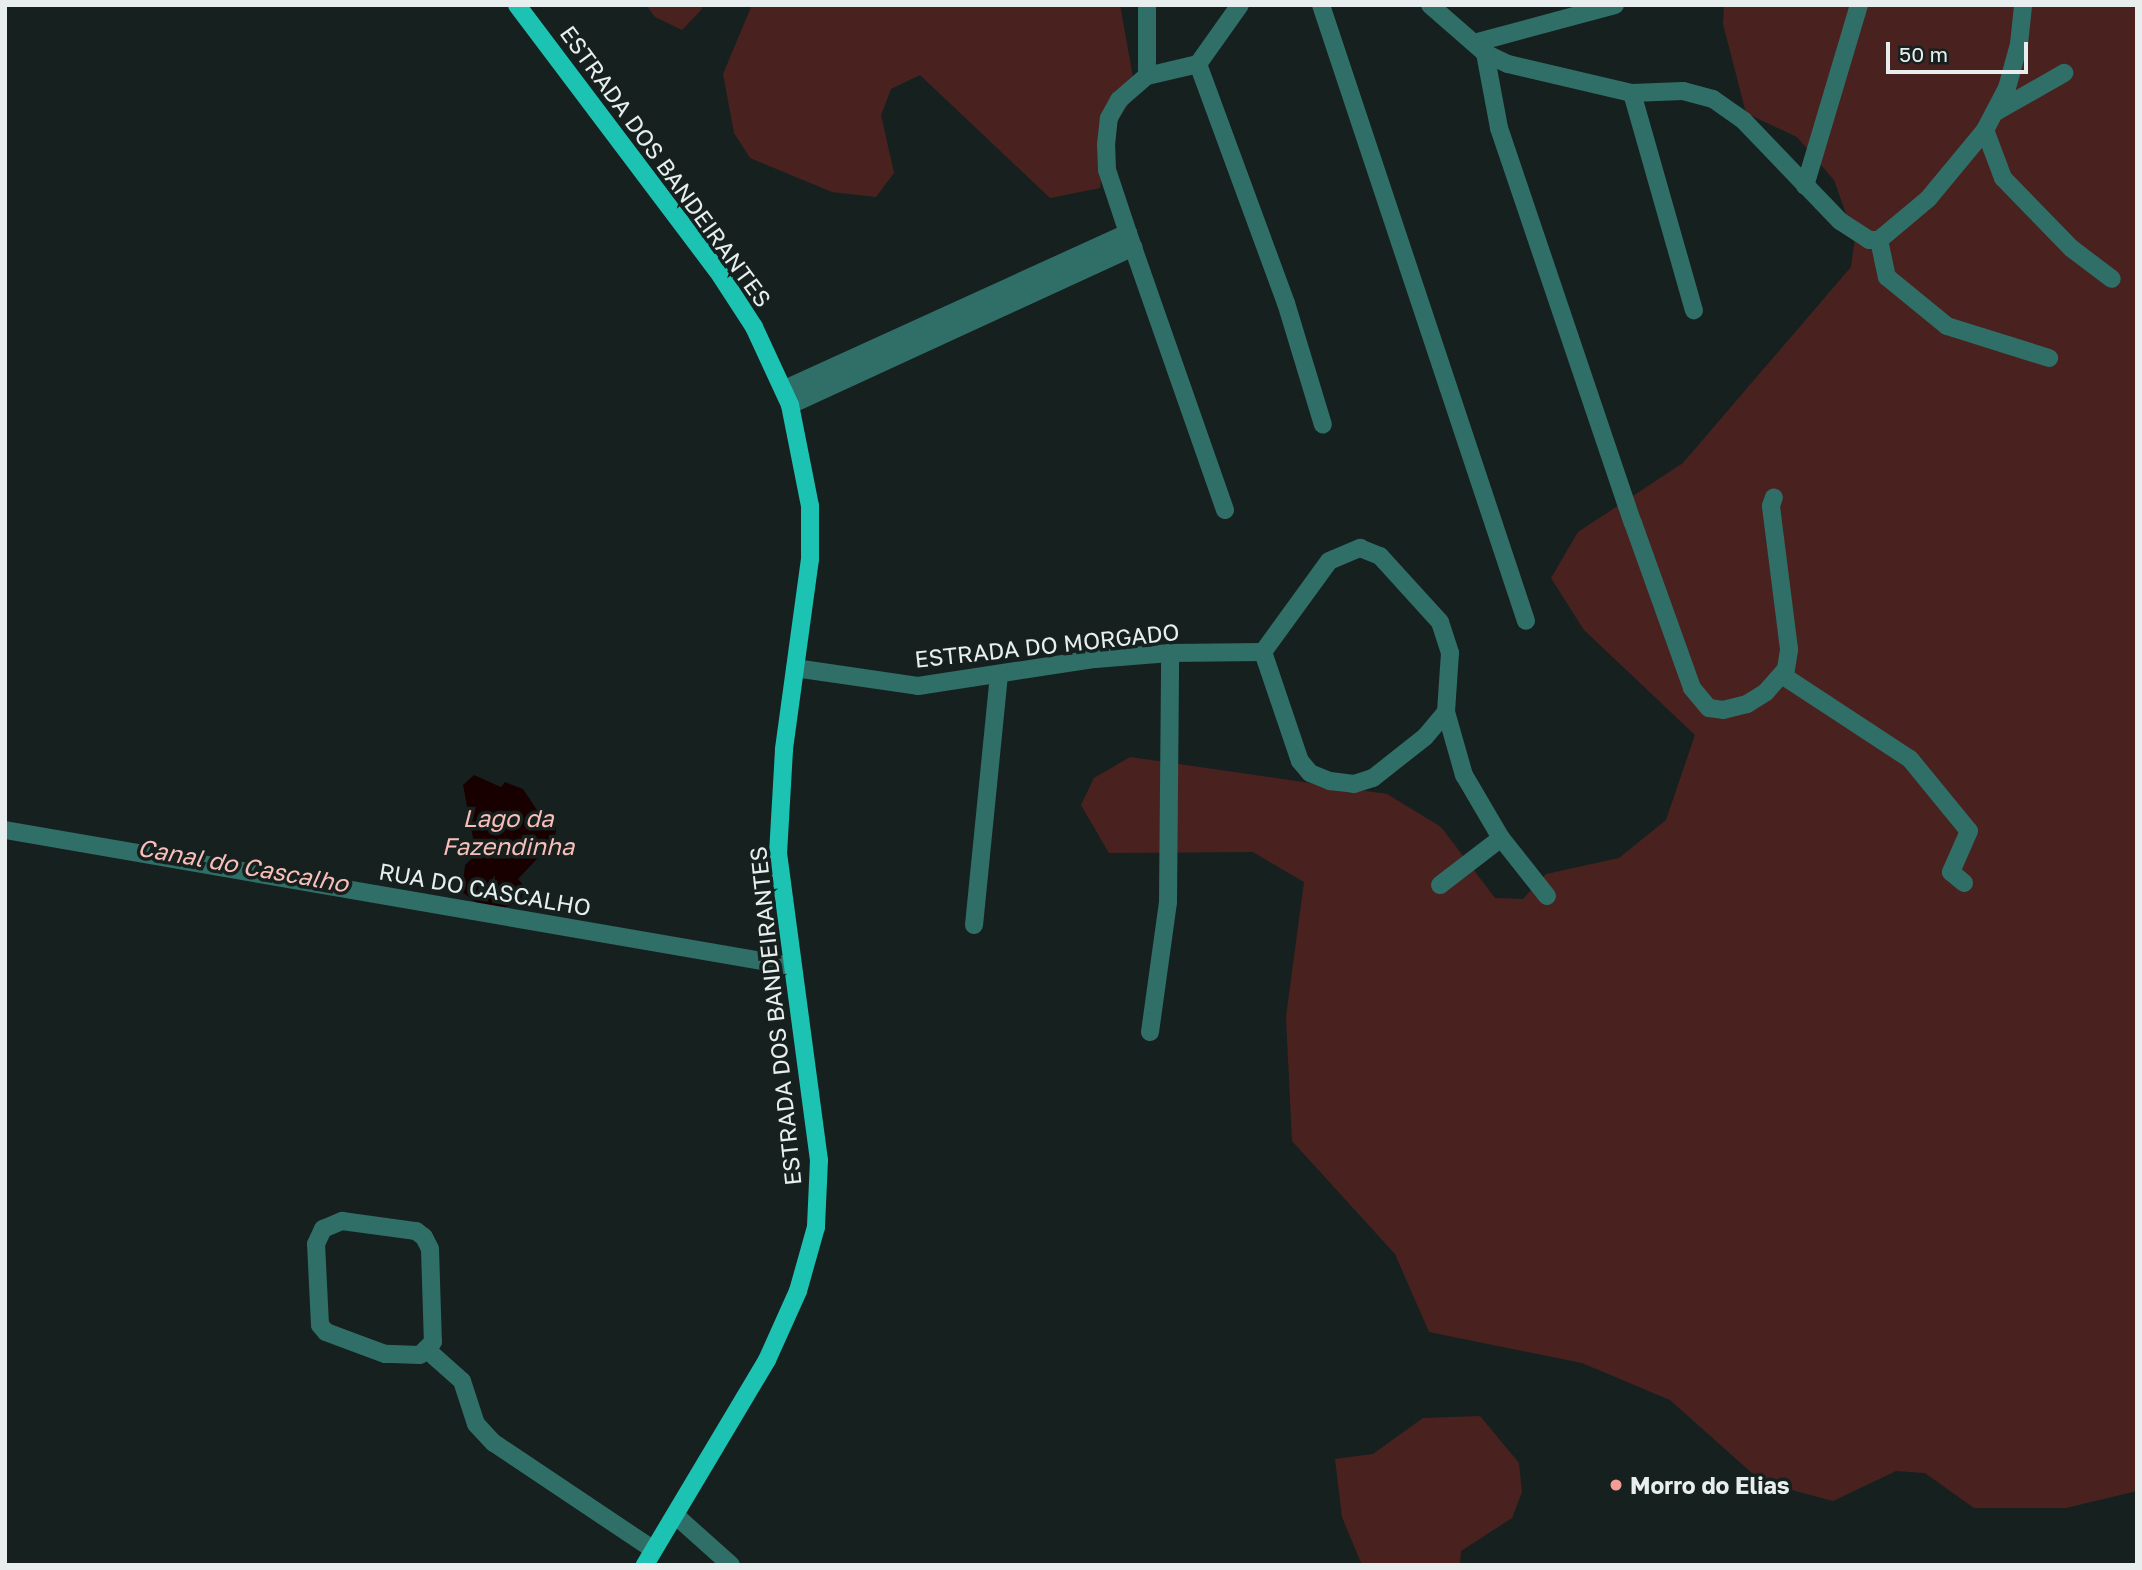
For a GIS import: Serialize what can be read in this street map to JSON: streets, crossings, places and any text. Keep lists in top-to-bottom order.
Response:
{
  "streets": {
    "main road": ["ESTRADA DOS BANDEIRANTES"],
    "street": ["ESTRADA DO MORGADO", "RUA DO CASCALHO"]
  },
  "crossings": [
    ["ESTRADA DOS BANDEIRANTES", "ESTRADA DO MORGADO"],
    ["ESTRADA DOS BANDEIRANTES", "RUA DO CASCALHO"]
  ],
  "water": ["Lago da Fazendinha", "Canal do Cascalho"],
  "places": ["Morro do Elias"],
  "scale_bar": "50 m"
}
